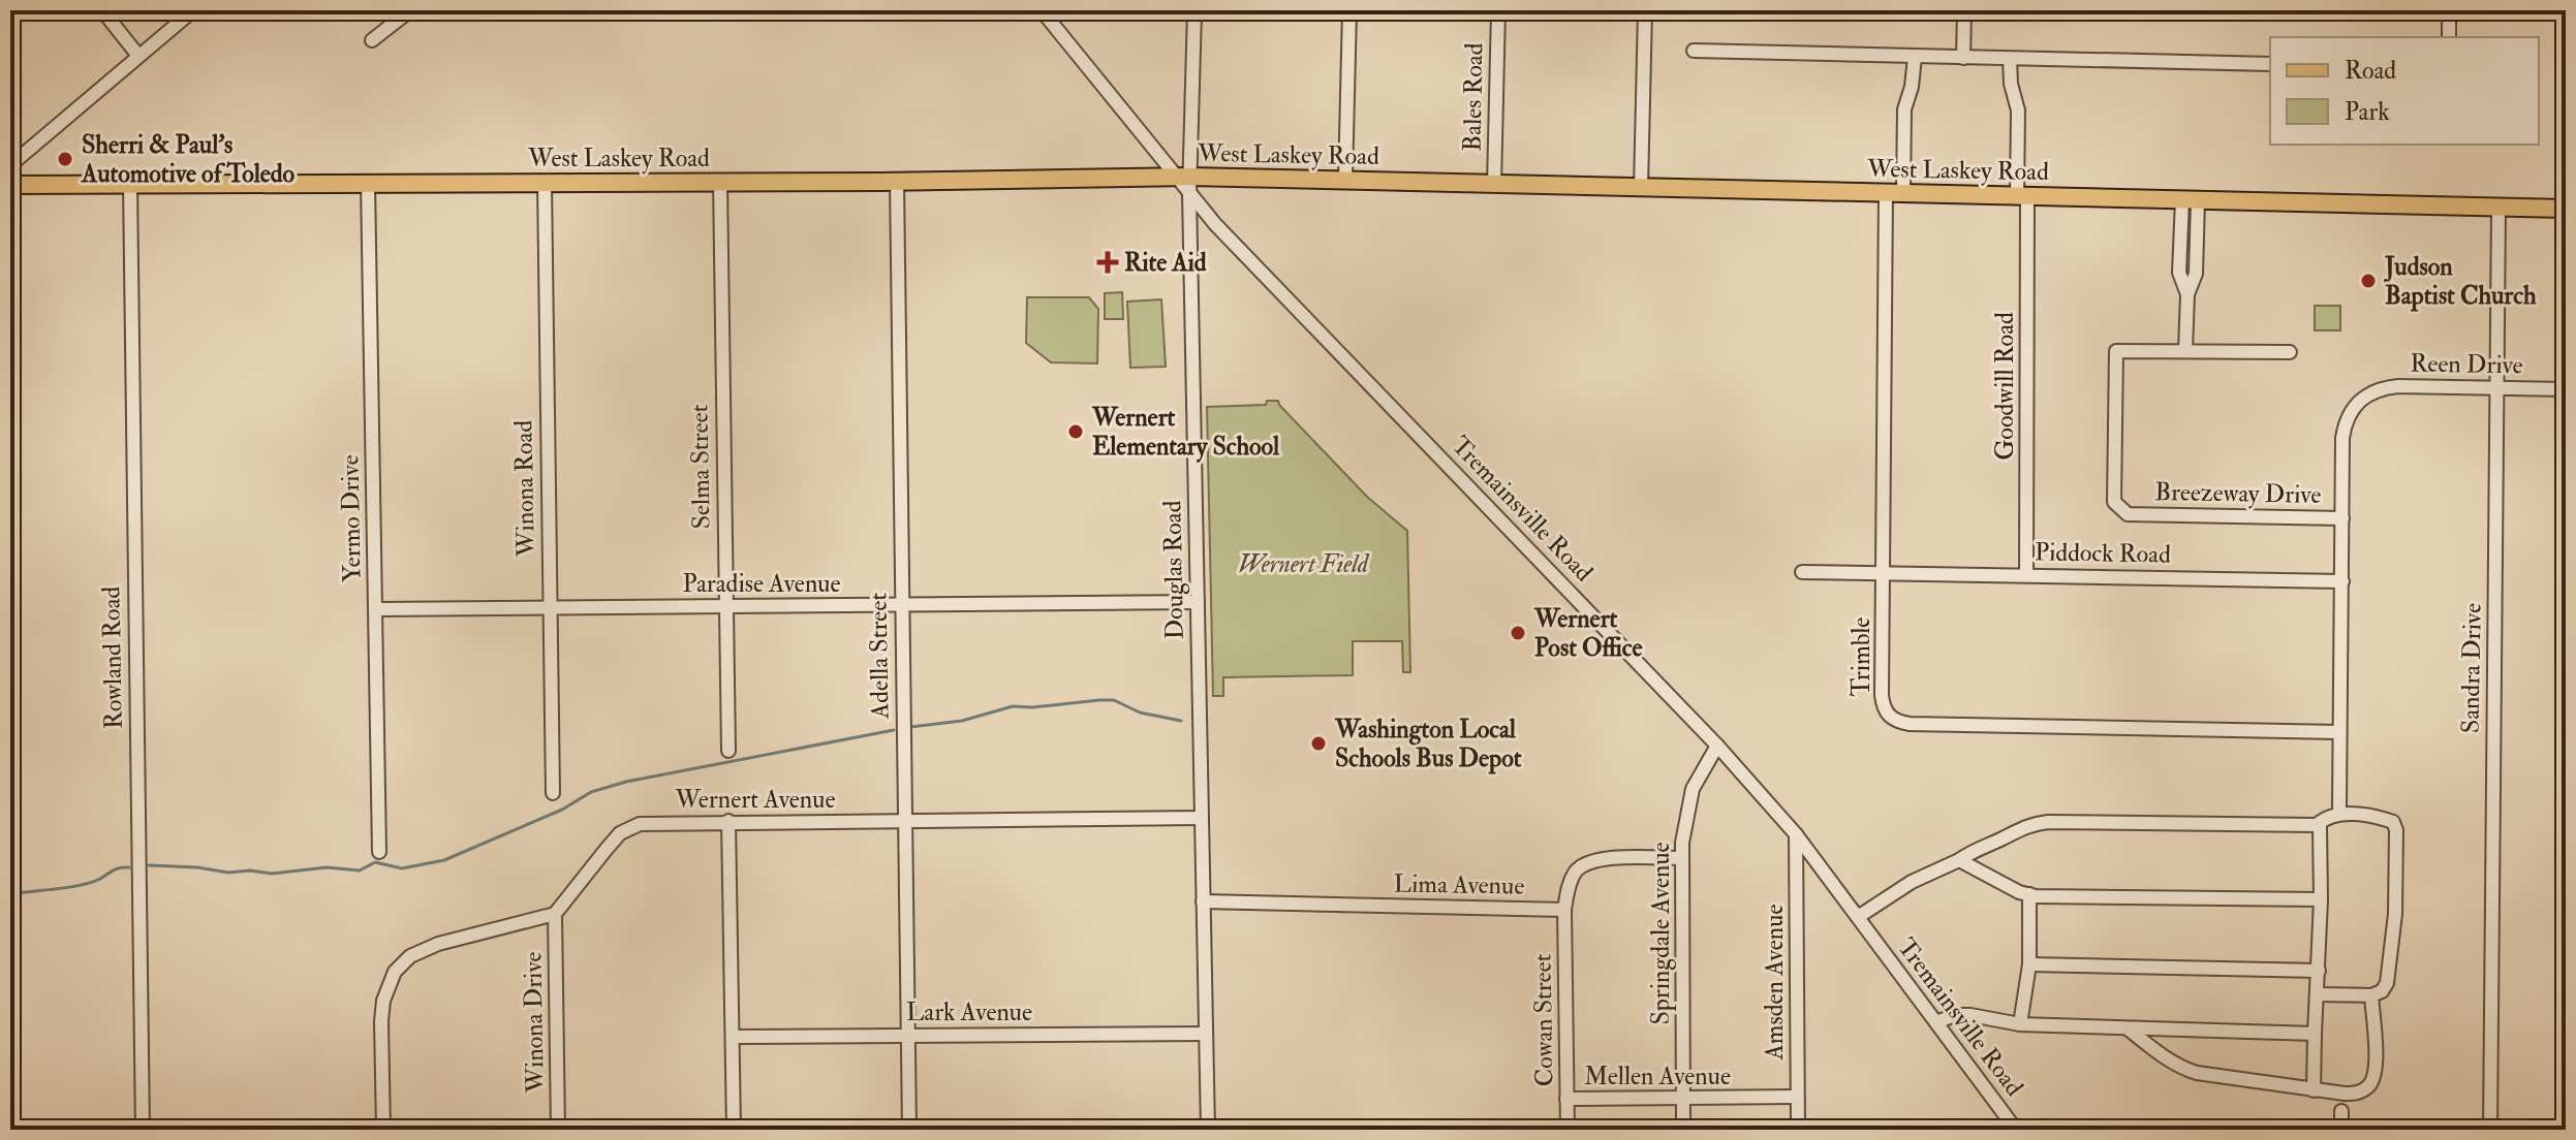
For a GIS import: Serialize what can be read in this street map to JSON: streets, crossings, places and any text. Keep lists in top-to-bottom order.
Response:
{
  "streets": {
    "main road": ["West Laskey Road"],
    "street": [
      "Bales Road",
      "Reen Drive",
      "Goodwill Road",
      "Selma Street",
      "Winona Road",
      "Breezeway Drive",
      "Tremainsville Road",
      "Yermo Drive",
      "Piddock Road",
      "Douglas Road",
      "Paradise Avenue",
      "Adella Street",
      "Trimble",
      "Rowland Road",
      "Sandra Drive",
      "Wernert Avenue",
      "Lima Avenue",
      "Springdale Avenue",
      "Amsden Avenue",
      "Lark Avenue",
      "Cowan Street",
      "Winona Drive",
      "Mellen Avenue"
    ]
  },
  "crossings": [
    ["Bales Road", "West Laskey Road"],
    ["West Laskey Road", "Goodwill Road"],
    ["West Laskey Road", "Selma Street"],
    ["West Laskey Road", "Winona Road"],
    ["West Laskey Road", "Tremainsville Road"],
    ["West Laskey Road", "Yermo Drive"],
    ["West Laskey Road", "Douglas Road"],
    ["West Laskey Road", "Adella Street"],
    ["West Laskey Road", "Trimble"],
    ["West Laskey Road", "Rowland Road"],
    ["West Laskey Road", "Sandra Drive"],
    ["Reen Drive", "Breezeway Drive"],
    ["Reen Drive", "Sandra Drive"],
    ["Goodwill Road", "Piddock Road"],
    ["Selma Street", "Paradise Avenue"],
    ["Winona Road", "Paradise Avenue"],
    ["Breezeway Drive", "Piddock Road"],
    ["Tremainsville Road", "Douglas Road"],
    ["Tremainsville Road", "Springdale Avenue"],
    ["Tremainsville Road", "Amsden Avenue"],
    ["Yermo Drive", "Paradise Avenue"],
    ["Piddock Road", "Trimble"],
    ["Douglas Road", "Paradise Avenue"],
    ["Douglas Road", "Wernert Avenue"],
    ["Douglas Road", "Lima Avenue"],
    ["Douglas Road", "Lark Avenue"],
    ["Paradise Avenue", "Adella Street"],
    ["Adella Street", "Wernert Avenue"],
    ["Adella Street", "Lark Avenue"],
    ["Wernert Avenue", "Winona Drive"],
    ["Lima Avenue", "Cowan Street"],
    ["Springdale Avenue", "Mellen Avenue"],
    ["Amsden Avenue", "Mellen Avenue"],
    ["Cowan Street", "Mellen Avenue"]
  ],
  "parks": ["Wernert Field"],
  "places": {
    "other": [
      "Sherri & Paul's Automotive of Toledo",
      "Judson Baptist Church",
      "Wernert Elementary School",
      "Wernert Post Office",
      "Washington Local Schools Bus Depot"
    ],
    "health": ["Rite Aid"]
  },
  "legend": ["Road", "Park"]
}
